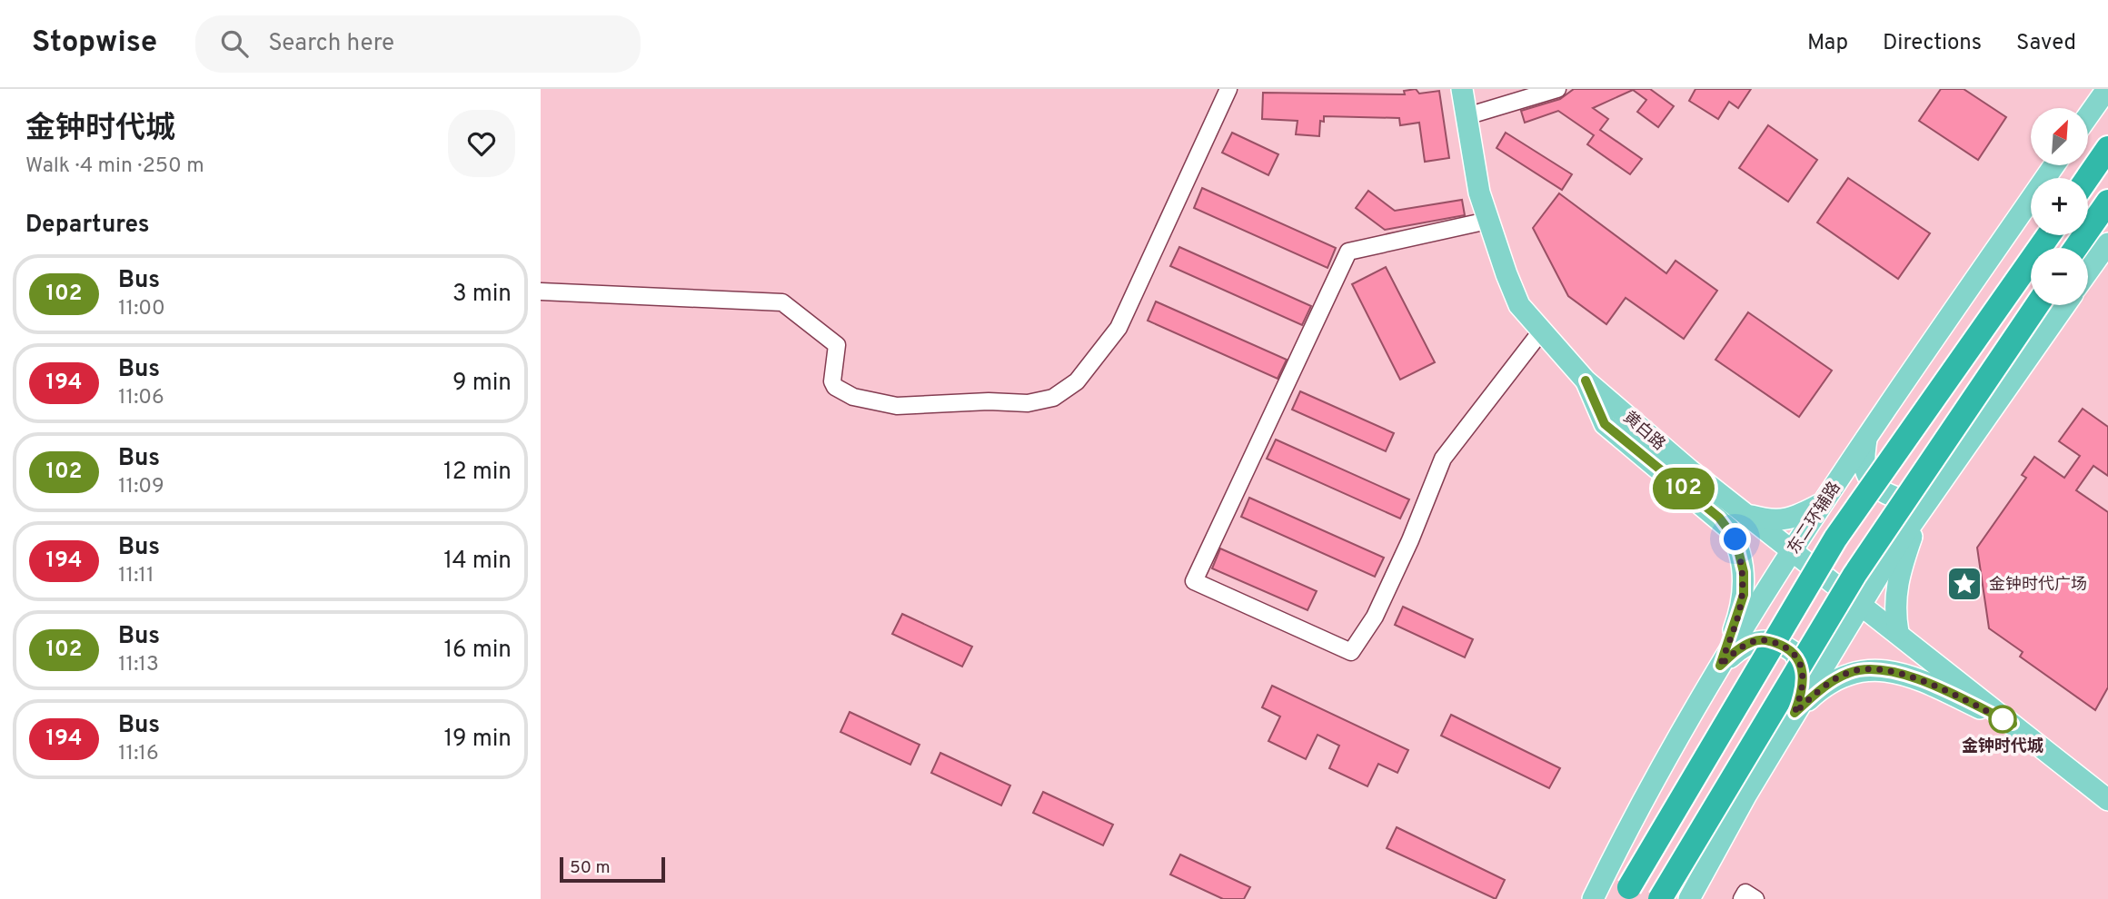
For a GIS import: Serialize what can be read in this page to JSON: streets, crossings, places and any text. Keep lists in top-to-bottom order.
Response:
{
  "streets": {
    "main road": ["黄白路", "东二环辅路"]
  },
  "crossings": [
    ["黄白路", "东二环辅路"]
  ],
  "places": {
    "place": ["金钟时代广场"],
    "other": ["金钟时代城"]
  },
  "lines": ["bus line 102"],
  "scale_bar": "50 m",
  "north": "top right",
  "page": {
    "header": "Stopwise",
    "search": "Search here",
    "nav": ["Map", "Directions", "Saved"],
    "heading": [
      ["金钟时代城", "Walk · 4 min · 250 m"],
      "Departures"
    ],
    "on_map": "102",
    "map_buttons": ["+", "−"],
    "list": [
      {
        "mark": "102",
        "name": "Bus",
        "note": "11:00",
        "value": "3 min"
      },
      {
        "mark": "194",
        "name": "Bus",
        "note": "11:06",
        "value": "9 min"
      },
      {
        "mark": "102",
        "name": "Bus",
        "note": "11:09",
        "value": "12 min"
      },
      {
        "mark": "194",
        "name": "Bus",
        "note": "11:11",
        "value": "14 min"
      },
      {
        "mark": "102",
        "name": "Bus",
        "note": "11:13",
        "value": "16 min"
      },
      {
        "mark": "194",
        "name": "Bus",
        "note": "11:16",
        "value": "19 min"
      }
    ],
    "scale": "50 m"
  }
}
